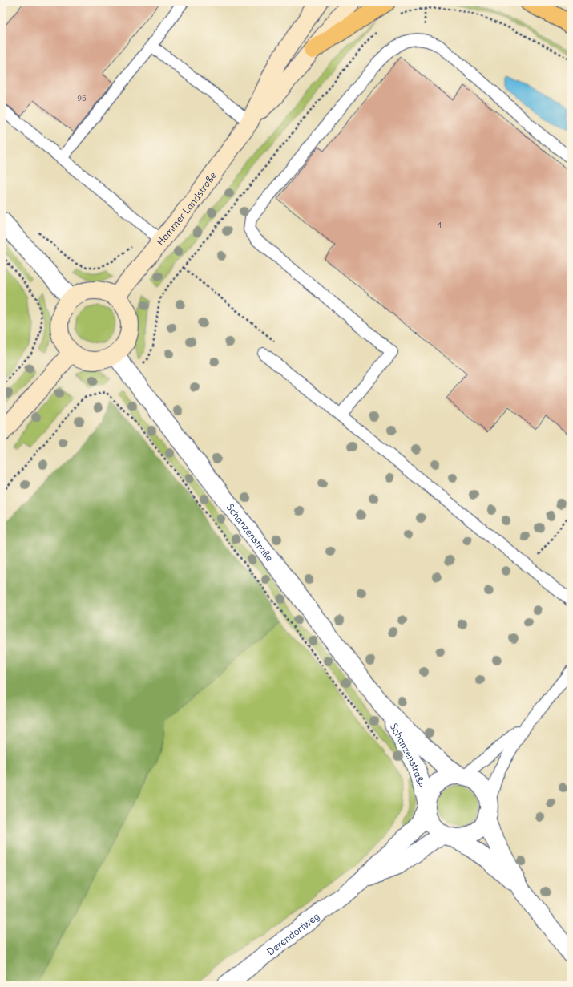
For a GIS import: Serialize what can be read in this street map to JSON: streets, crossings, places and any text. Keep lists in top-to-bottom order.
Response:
{
  "streets": {
    "street": ["Hammer Landstraße", "Schanzenstraße", "Derendorfweg"]
  },
  "crossings": [
    ["Hammer Landstraße", "Schanzenstraße"],
    ["Schanzenstraße", "Derendorfweg"]
  ],
  "house_numbers": ["95", "1"]
}
